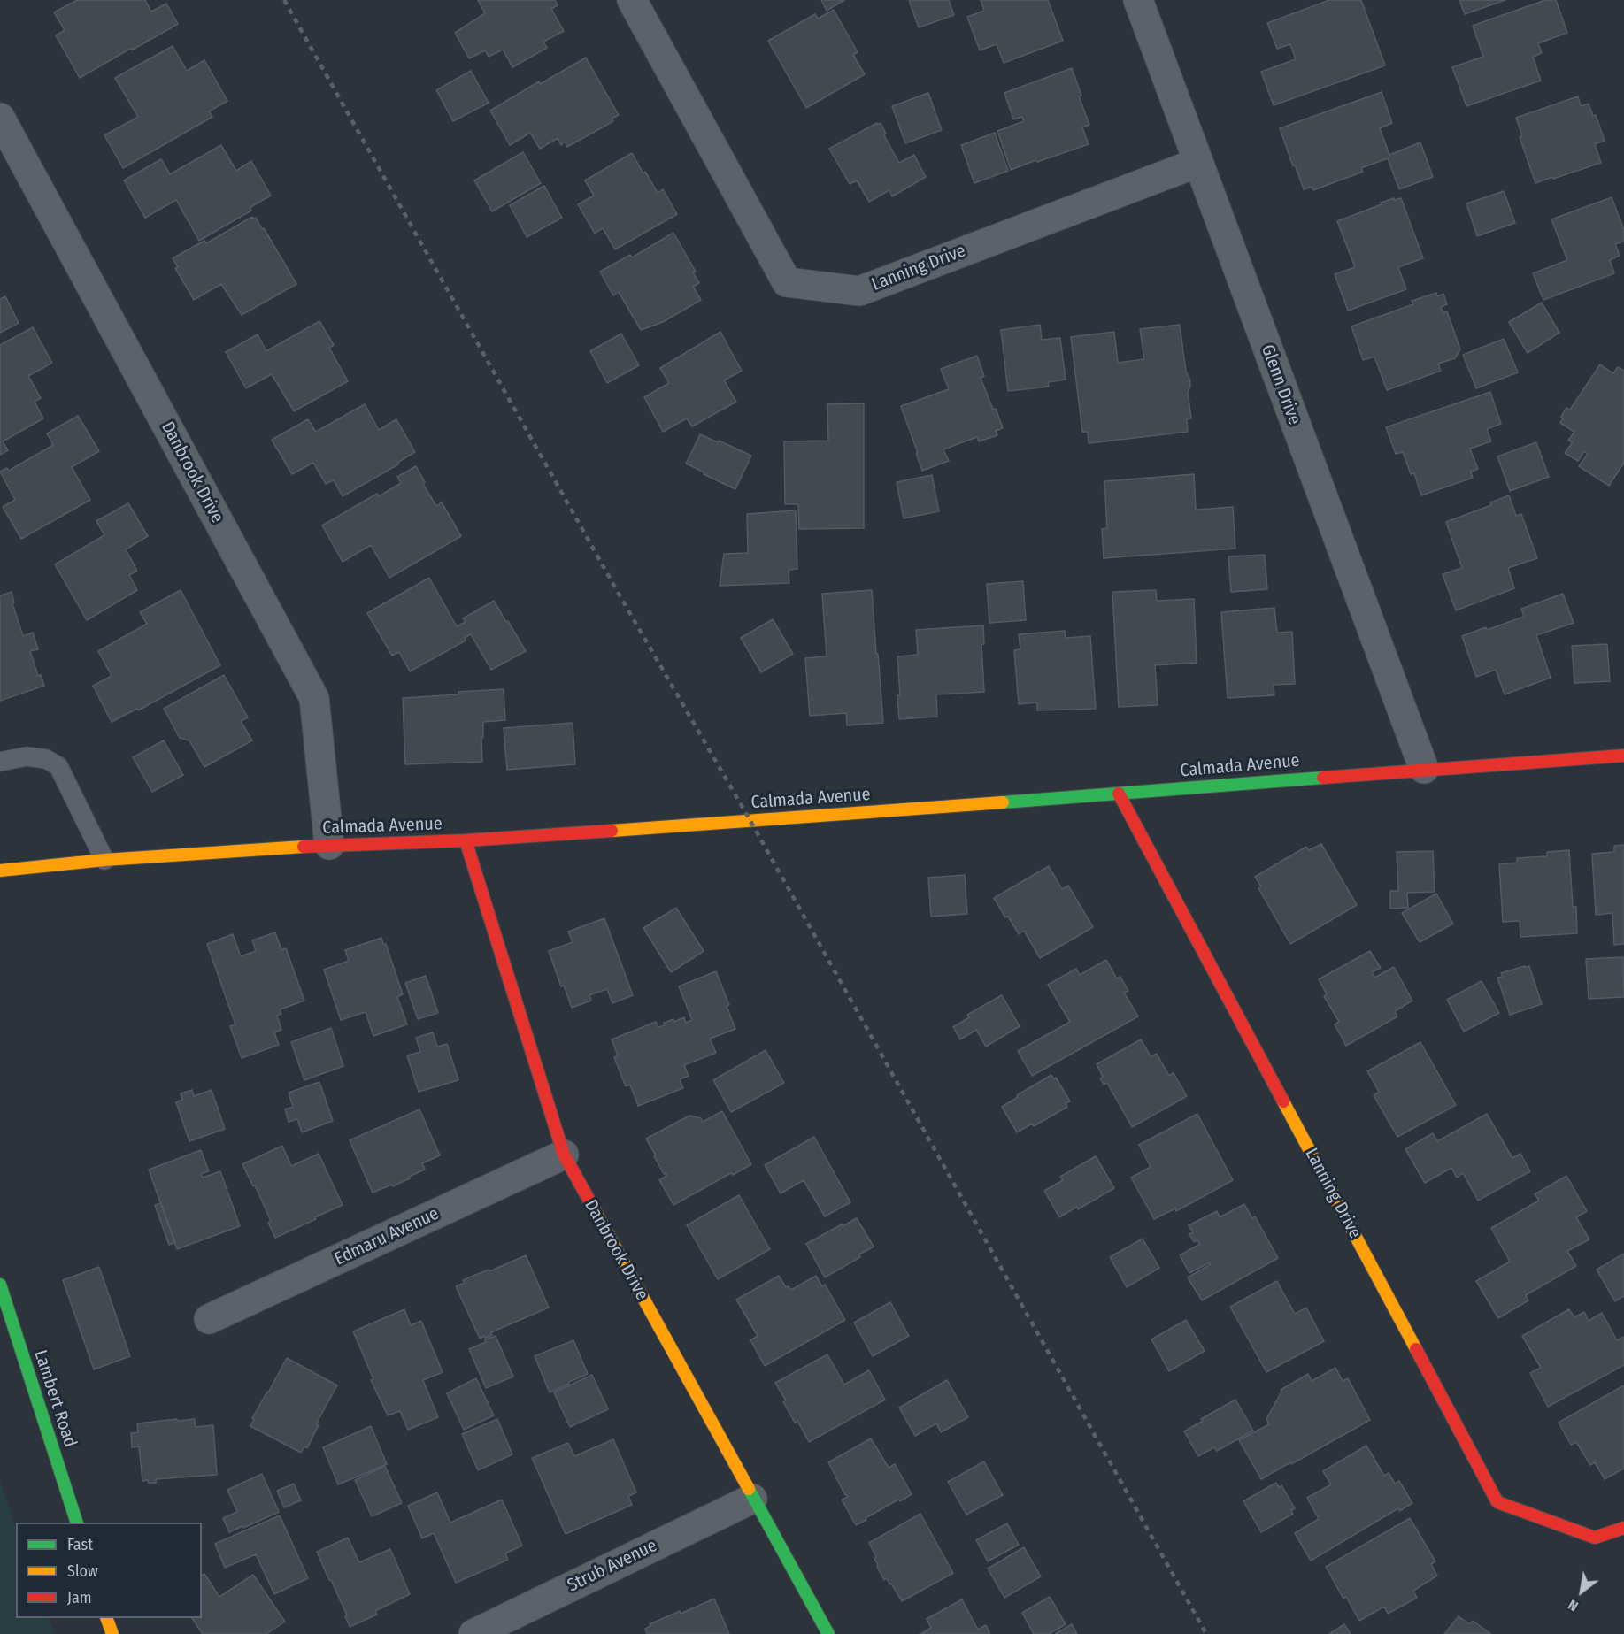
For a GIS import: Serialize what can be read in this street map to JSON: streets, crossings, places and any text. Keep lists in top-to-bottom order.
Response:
{
  "streets": {
    "street": [
      "Lanning Drive",
      "Glenn Drive",
      "Danbrook Drive",
      "Calmada Avenue",
      "Edmaru Avenue",
      "Lambert Road",
      "Strub Avenue"
    ]
  },
  "crossings": [
    ["Lanning Drive", "Glenn Drive"],
    ["Lanning Drive", "Calmada Avenue"],
    ["Glenn Drive", "Calmada Avenue"],
    ["Danbrook Drive", "Calmada Avenue"],
    ["Danbrook Drive", "Edmaru Avenue"],
    ["Danbrook Drive", "Strub Avenue"]
  ],
  "legend": ["Fast", "Slow", "Jam"],
  "north": "bottom left"
}
